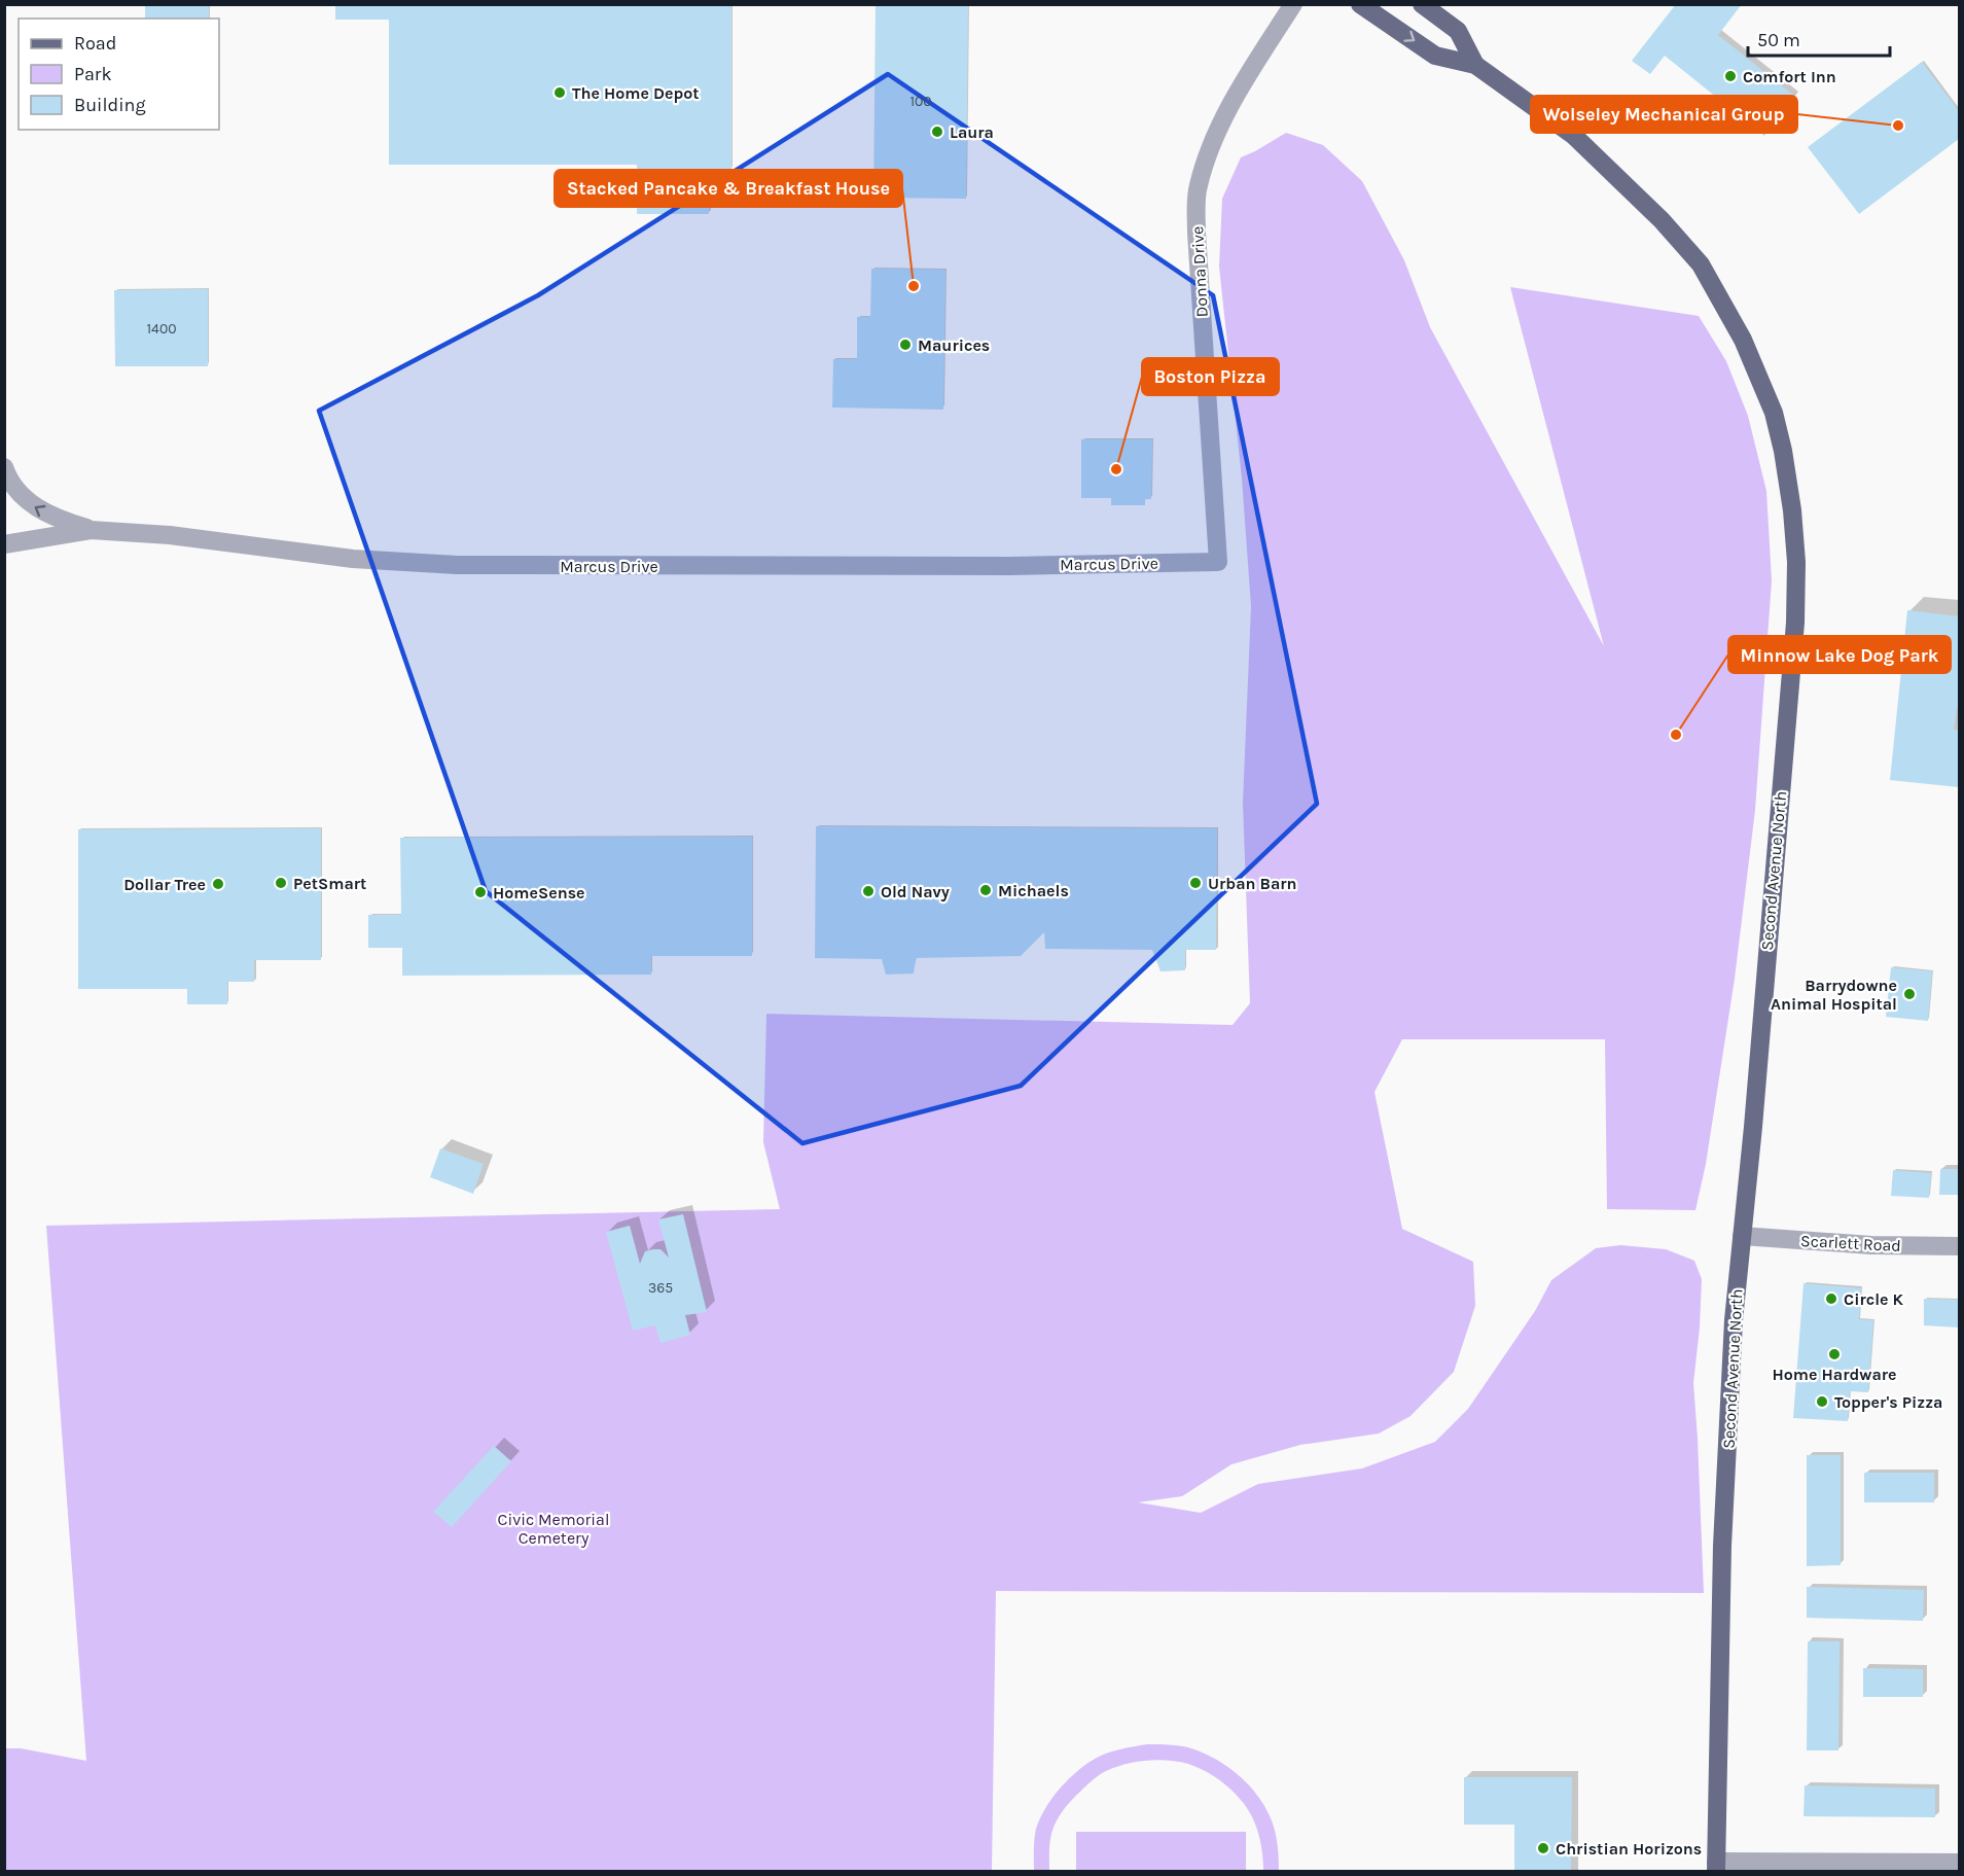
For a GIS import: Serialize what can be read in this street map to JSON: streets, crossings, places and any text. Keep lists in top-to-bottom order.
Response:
{
  "streets": {
    "main road": ["Second Avenue North"],
    "street": ["Donna Drive", "Marcus Drive", "Scarlett Road"]
  },
  "crossings": [
    ["Donna Drive", "Marcus Drive"],
    ["Second Avenue North", "Scarlett Road"]
  ],
  "parks": ["Civic Memorial Cemetery"],
  "places": [
    "Comfort Inn",
    "The Home Depot",
    "Wolseley Mechanical Group",
    "Laura",
    "Stacked Pancake & Breakfast House",
    "Maurices",
    "Boston Pizza",
    "Minnow Lake Dog Park",
    "PetSmart",
    "Urban Barn",
    "Dollar Tree",
    "Michaels",
    "Old Navy",
    "HomeSense",
    "Barrydowne Animal Hospital",
    "Circle K",
    "Home Hardware",
    "Topper's Pizza",
    "Christian Horizons"
  ],
  "house_numbers": ["100", "1400", "365"],
  "legend": ["Road", "Park", "Building"],
  "scale_bar": "50 m"
}
